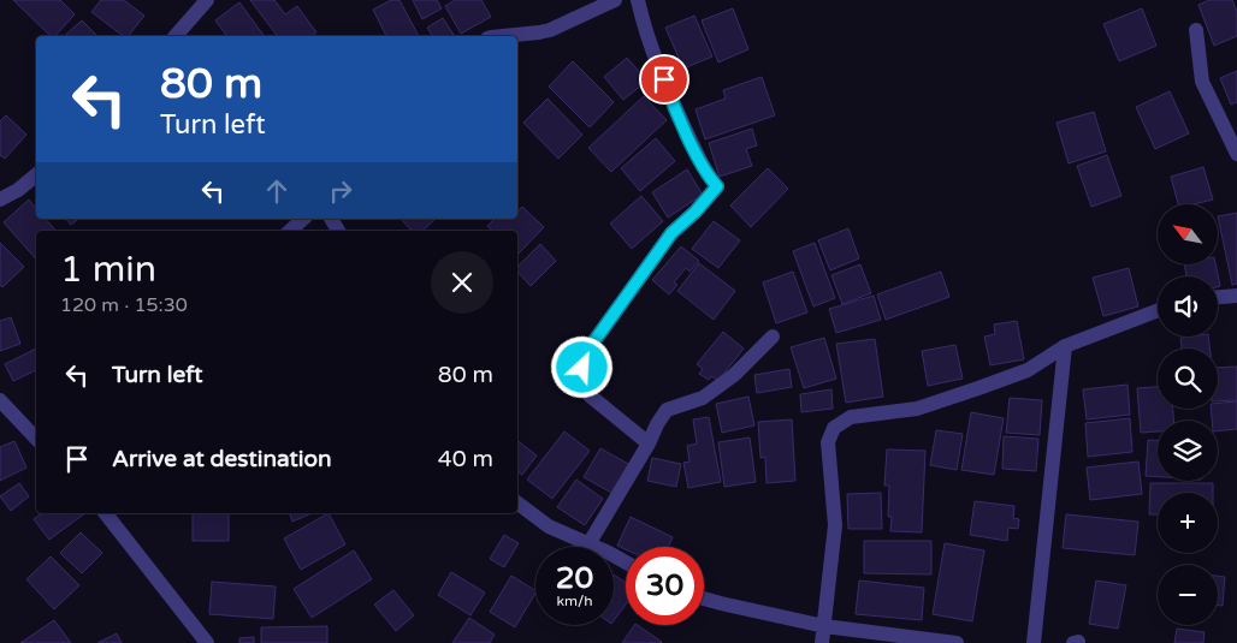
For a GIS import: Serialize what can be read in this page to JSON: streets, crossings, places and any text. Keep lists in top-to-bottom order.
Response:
{
  "north": "top left",
  "page": {
    "turn": ["80 m", "Turn left"],
    "map_buttons": ["+", "−"],
    "heading": ["1 min", "120 m · 15:30"],
    "list": [
      {
        "name": "Turn left",
        "value": "80 m"
      },
      {
        "name": "Arrive at destination",
        "value": "40 m"
      }
    ],
    "speed": "20 km/h",
    "limit": "30"
  }
}
